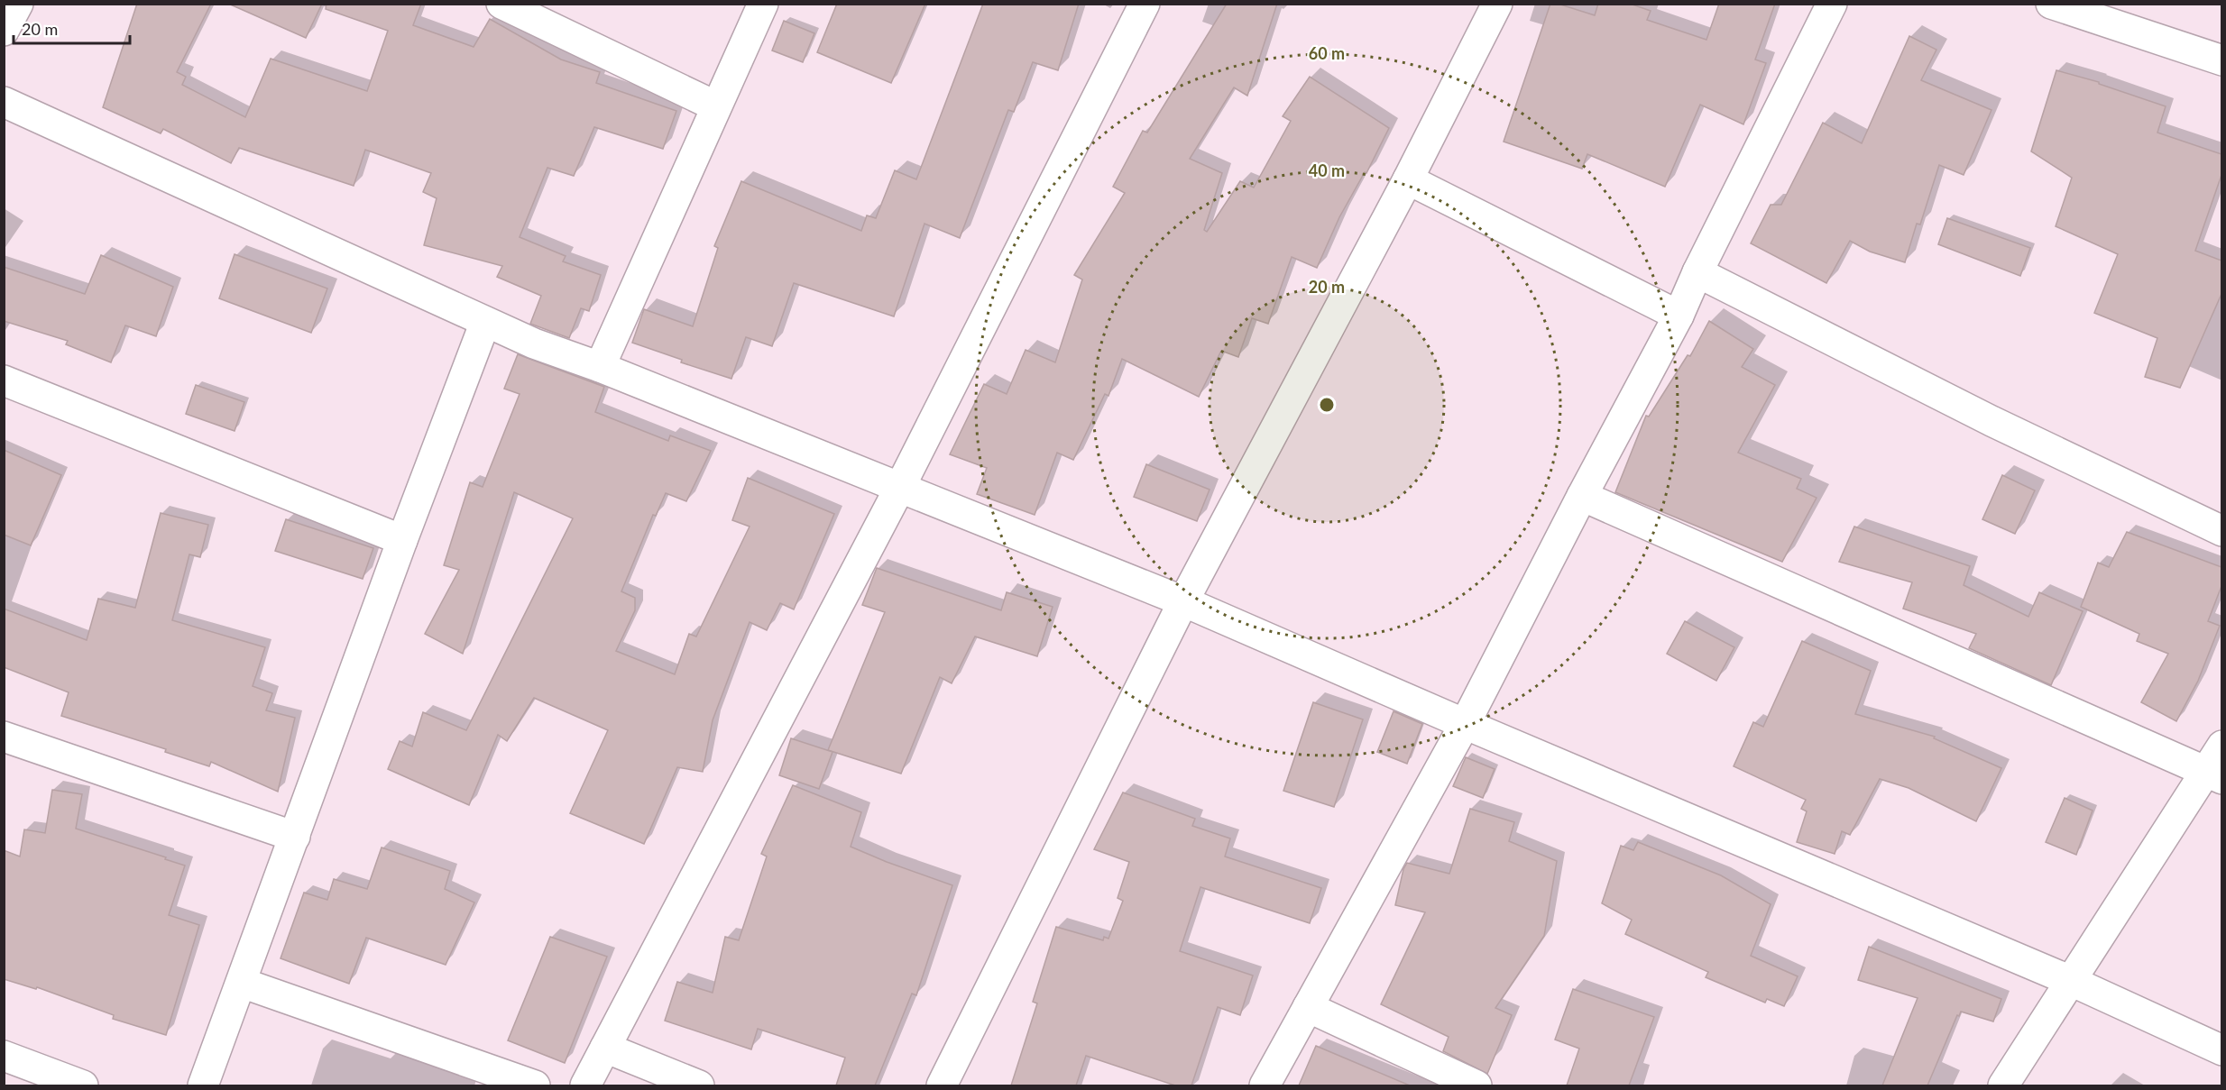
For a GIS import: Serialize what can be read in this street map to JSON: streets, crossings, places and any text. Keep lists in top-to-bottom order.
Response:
{
  "scale_bar": "20 m",
  "rings": ["60 m", "40 m", "20 m"]
}
